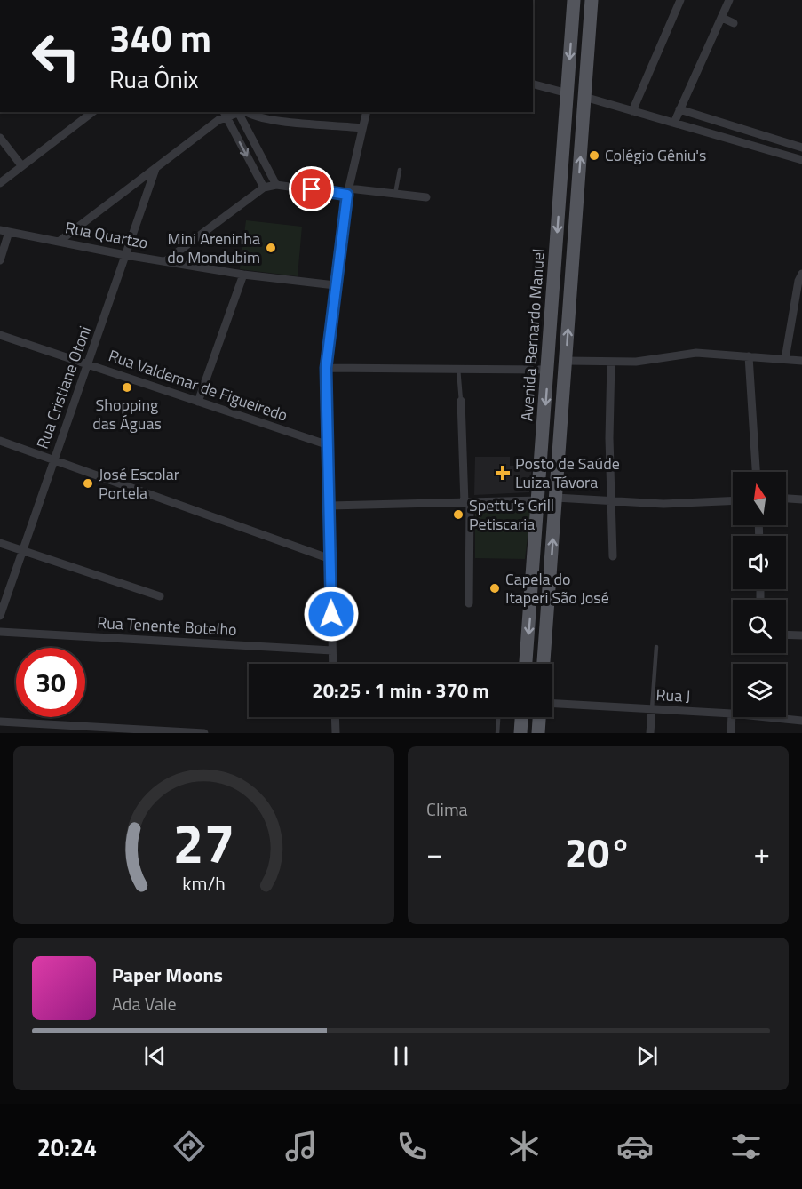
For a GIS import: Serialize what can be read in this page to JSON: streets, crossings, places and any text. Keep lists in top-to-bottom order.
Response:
{
  "streets": {
    "main road": ["Avenida Bernardo Manuel"],
    "street": [
      "Rua Quartzo",
      "Rua Valdemar de Figueiredo",
      "Rua Cristiane Otoni",
      "Rua Tenente Botelho",
      "Rua J"
    ]
  },
  "crossings": [
    ["Rua Quartzo", "Rua Cristiane Otoni"],
    ["Rua Valdemar de Figueiredo", "Rua Cristiane Otoni"]
  ],
  "places": {
    "other": [
      "Colégio Gêniu's",
      "Mini Areninha do Mondubim",
      "Shopping das Águas",
      "José Escolar Portela",
      "Spettu's Grill Petiscaria",
      "Capela do Itaperi São José"
    ],
    "health": ["Posto de Saúde Luiza Távora"]
  },
  "north": "top",
  "page": {
    "turn": ["340 m", "Rua Ônix"],
    "limit": "30",
    "trip": "20:25 · 1 min · 370 m",
    "tile": "Clima",
    "heat": ["−", "20°", "+"],
    "song": ["Paper Moons", "Ada Vale"],
    "tabs": "20:24",
    "gauge": ["27", "km/h"]
  }
}
